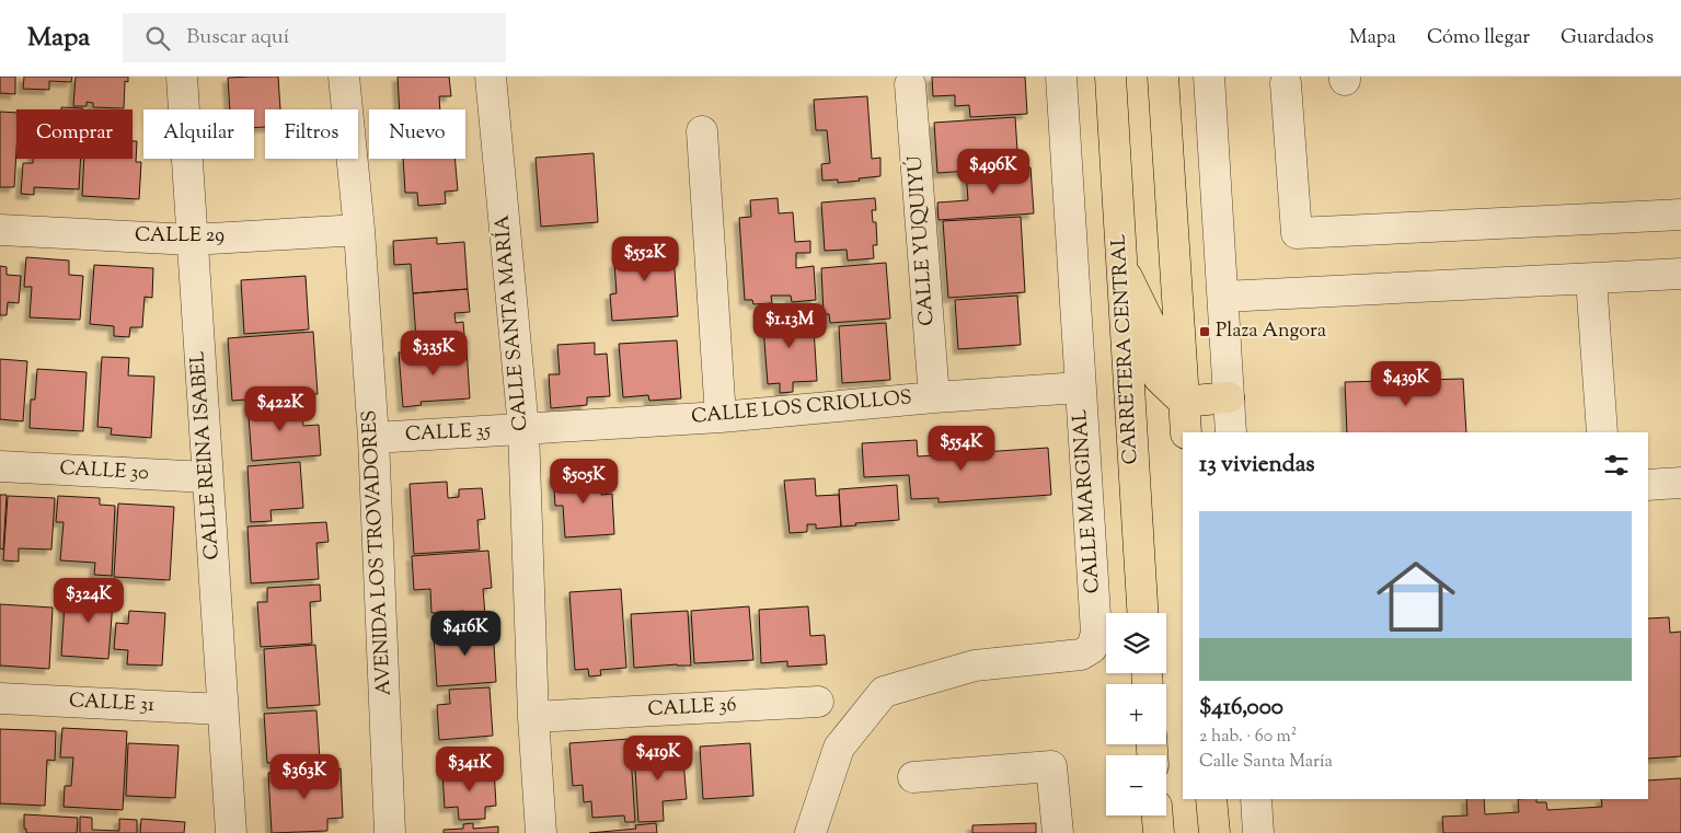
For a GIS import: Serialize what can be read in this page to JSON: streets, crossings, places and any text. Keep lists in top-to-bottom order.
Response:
{
  "streets": {
    "main road": ["CARRETERA CENTRAL"],
    "street": [
      "CALLE 29",
      "CALLE YUQUIYÚ",
      "CALLE SANTA MARÍA",
      "CALLE LOS CRIOLLOS",
      "CALLE 35",
      "CALLE REINA ISABEL",
      "CALLE 30",
      "CALLE MARGINAL",
      "AVENIDA LOS TROVADORES",
      "CALLE 31",
      "CALLE 36"
    ]
  },
  "crossings": [
    ["CALLE 29", "CALLE REINA ISABEL"],
    ["CALLE 29", "AVENIDA LOS TROVADORES"],
    ["CALLE YUQUIYÚ", "CALLE LOS CRIOLLOS"],
    ["CALLE SANTA MARÍA", "CALLE LOS CRIOLLOS"],
    ["CALLE SANTA MARÍA", "CALLE 35"],
    ["CALLE SANTA MARÍA", "CALLE 36"],
    ["CALLE LOS CRIOLLOS", "CALLE 35"],
    ["CALLE LOS CRIOLLOS", "CALLE MARGINAL"],
    ["CALLE 35", "AVENIDA LOS TROVADORES"],
    ["CALLE REINA ISABEL", "CALLE 30"],
    ["CALLE REINA ISABEL", "CALLE 31"]
  ],
  "places": {
    "transit": ["Plaza Angora"]
  },
  "page": {
    "header": "Mapa",
    "search": "Buscar aquí",
    "nav": ["Mapa", "Cómo llegar", "Guardados"],
    "chip": [
      "Comprar",
      "Alquilar",
      "Filtros",
      "Nuevo"
    ],
    "price": [
      "$496K",
      "$552K",
      "$1.13M",
      "$335K",
      "$439K",
      "$422K",
      "$554K",
      "$505K",
      "$324K",
      "$416K",
      "$419K",
      "$341K",
      "$363K"
    ],
    "heading": "13 viviendas",
    "list": [
      {
        "name": "$416,000",
        "note": "2 hab. · 60 m² · Calle Santa María"
      }
    ],
    "map_buttons": ["+", "−"]
  }
}
